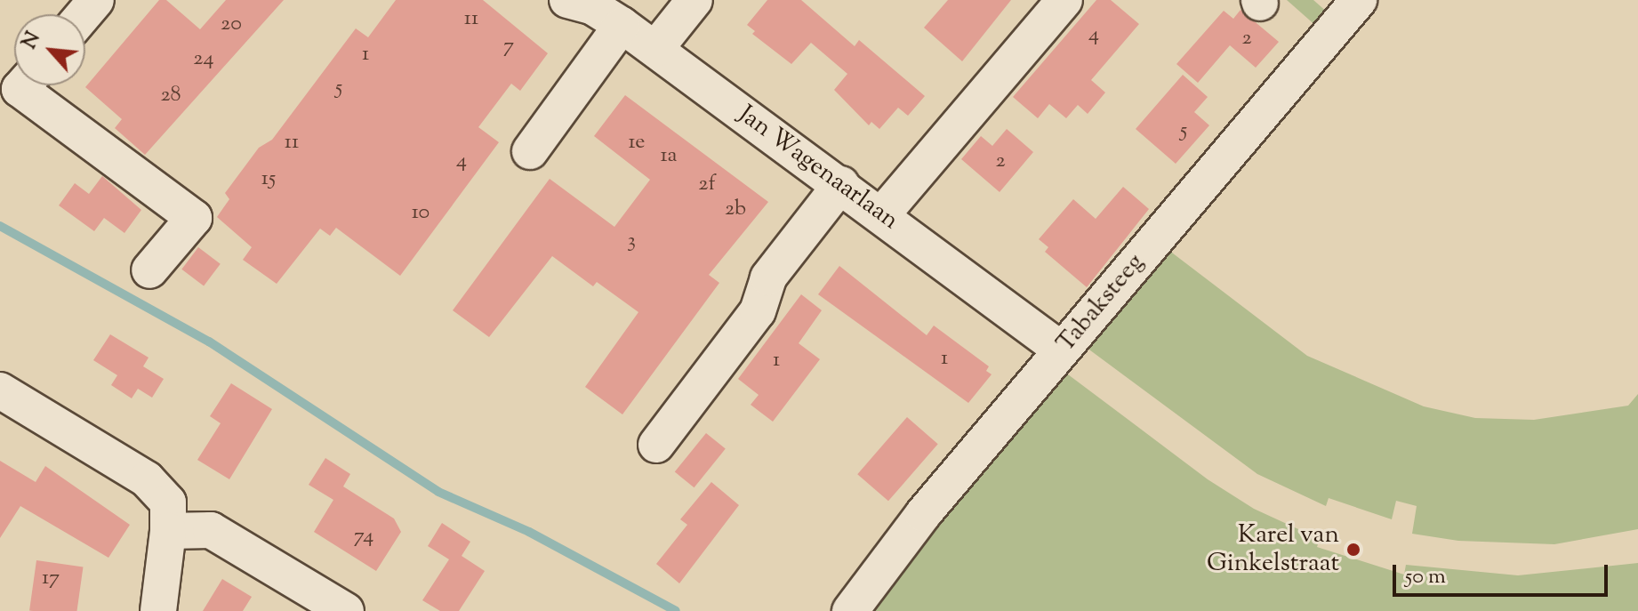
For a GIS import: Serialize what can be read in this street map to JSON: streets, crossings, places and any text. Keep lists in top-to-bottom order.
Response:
{
  "streets": {
    "street": ["Jan Wagenaarlaan", "Tabaksteeg"]
  },
  "crossings": [
    ["Jan Wagenaarlaan", "Tabaksteeg"]
  ],
  "places": ["Karel van Ginkelstraat"],
  "house_numbers": [
    "11",
    "20",
    "4",
    "2",
    "7",
    "1",
    "24",
    "5",
    "28",
    "5",
    "11",
    "1e",
    "1a",
    "4",
    "2",
    "15",
    "2f",
    "2b",
    "10",
    "3",
    "1",
    "1",
    "74",
    "17"
  ],
  "scale_bar": "50 m",
  "north": "top left"
}
